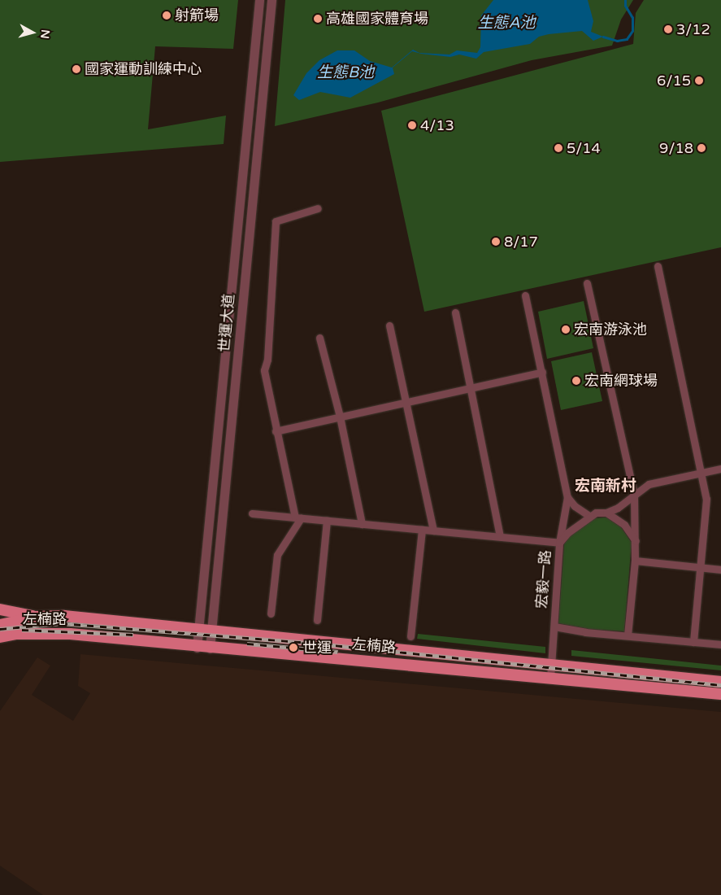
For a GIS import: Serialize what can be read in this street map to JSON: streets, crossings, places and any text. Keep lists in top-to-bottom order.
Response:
{
  "streets": {
    "main road": ["左楠路"],
    "street": ["世運大道", "宏毅一路"]
  },
  "crossings": [
    ["世運大道", "左楠路"],
    ["宏毅一路", "左楠路"]
  ],
  "districts": ["宏南新村"],
  "water": ["生態A池", "生態B池"],
  "places": [
    "射箭場",
    "高雄國家體育場",
    "3/12",
    "國家運動訓練中心",
    "6/15",
    "4/13",
    "5/14",
    "9/18",
    "8/17",
    "宏南游泳池",
    "宏南網球場",
    "世運"
  ],
  "north": "right"
}
